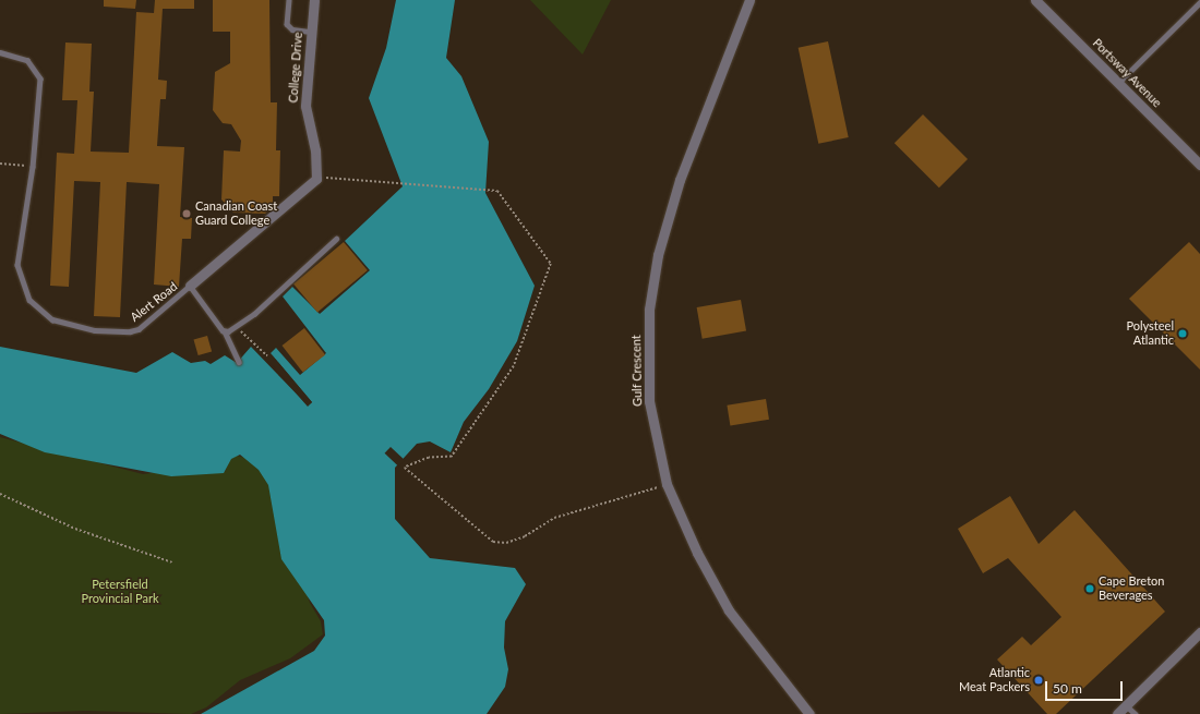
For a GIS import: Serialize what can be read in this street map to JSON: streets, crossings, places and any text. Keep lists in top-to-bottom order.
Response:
{
  "streets": {
    "street": ["College Drive", "Portsway Avenue", "Gulf Crescent"],
    "lane": ["Alert Road"]
  },
  "crossings": [
    ["College Drive", "Alert Road"]
  ],
  "parks": ["Petersfield Provincial Park"],
  "places": [
    "Canadian Coast Guard College",
    "Polysteel Atlantic",
    "Cape Breton Beverages",
    "Atlantic Meat Packers"
  ],
  "scale_bar": "50 m"
}
